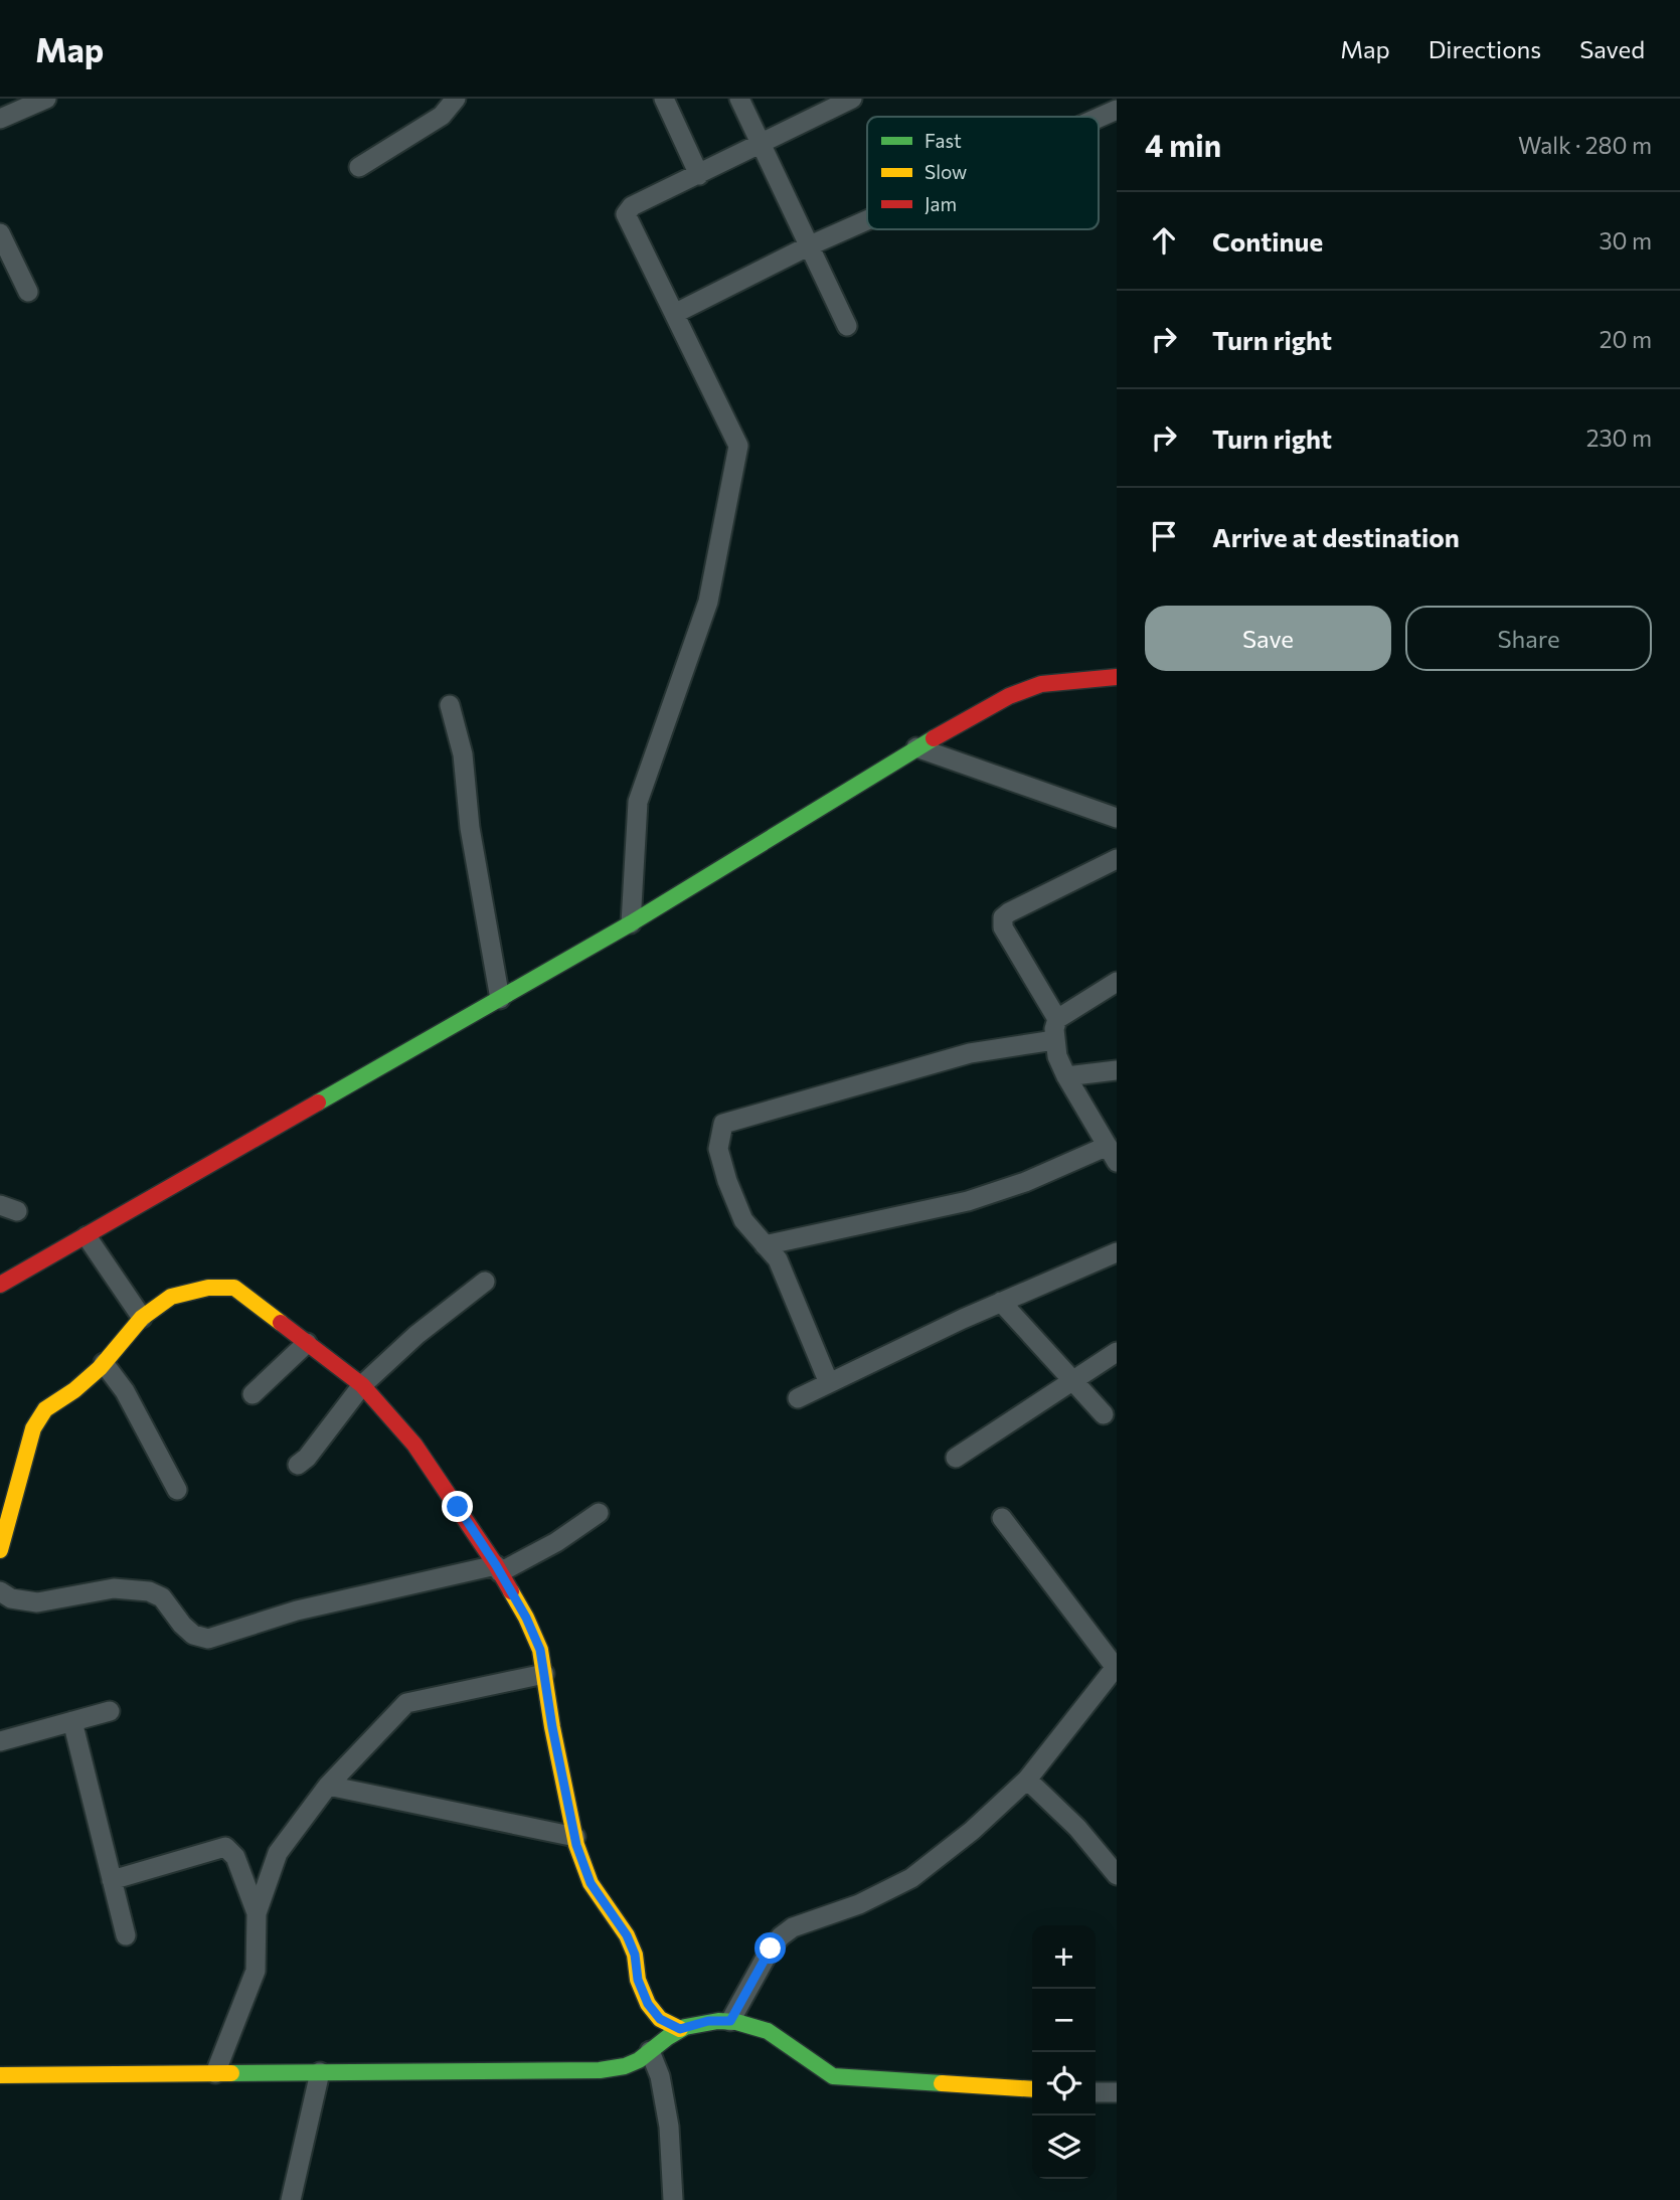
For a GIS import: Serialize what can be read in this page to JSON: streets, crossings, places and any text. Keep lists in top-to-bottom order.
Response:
{
  "legend": ["Fast", "Slow", "Jam"],
  "page": {
    "header": "Map",
    "nav": ["Map", "Directions", "Saved"],
    "heading": ["4 min", "Walk · 280 m"],
    "list": [
      ["Continue", "30 m"],
      ["Turn right", "20 m"],
      ["Turn right", "230 m"],
      "Arrive at destination"
    ],
    "buttons": ["Save", "Share"],
    "map_buttons": ["+", "−"]
  }
}
